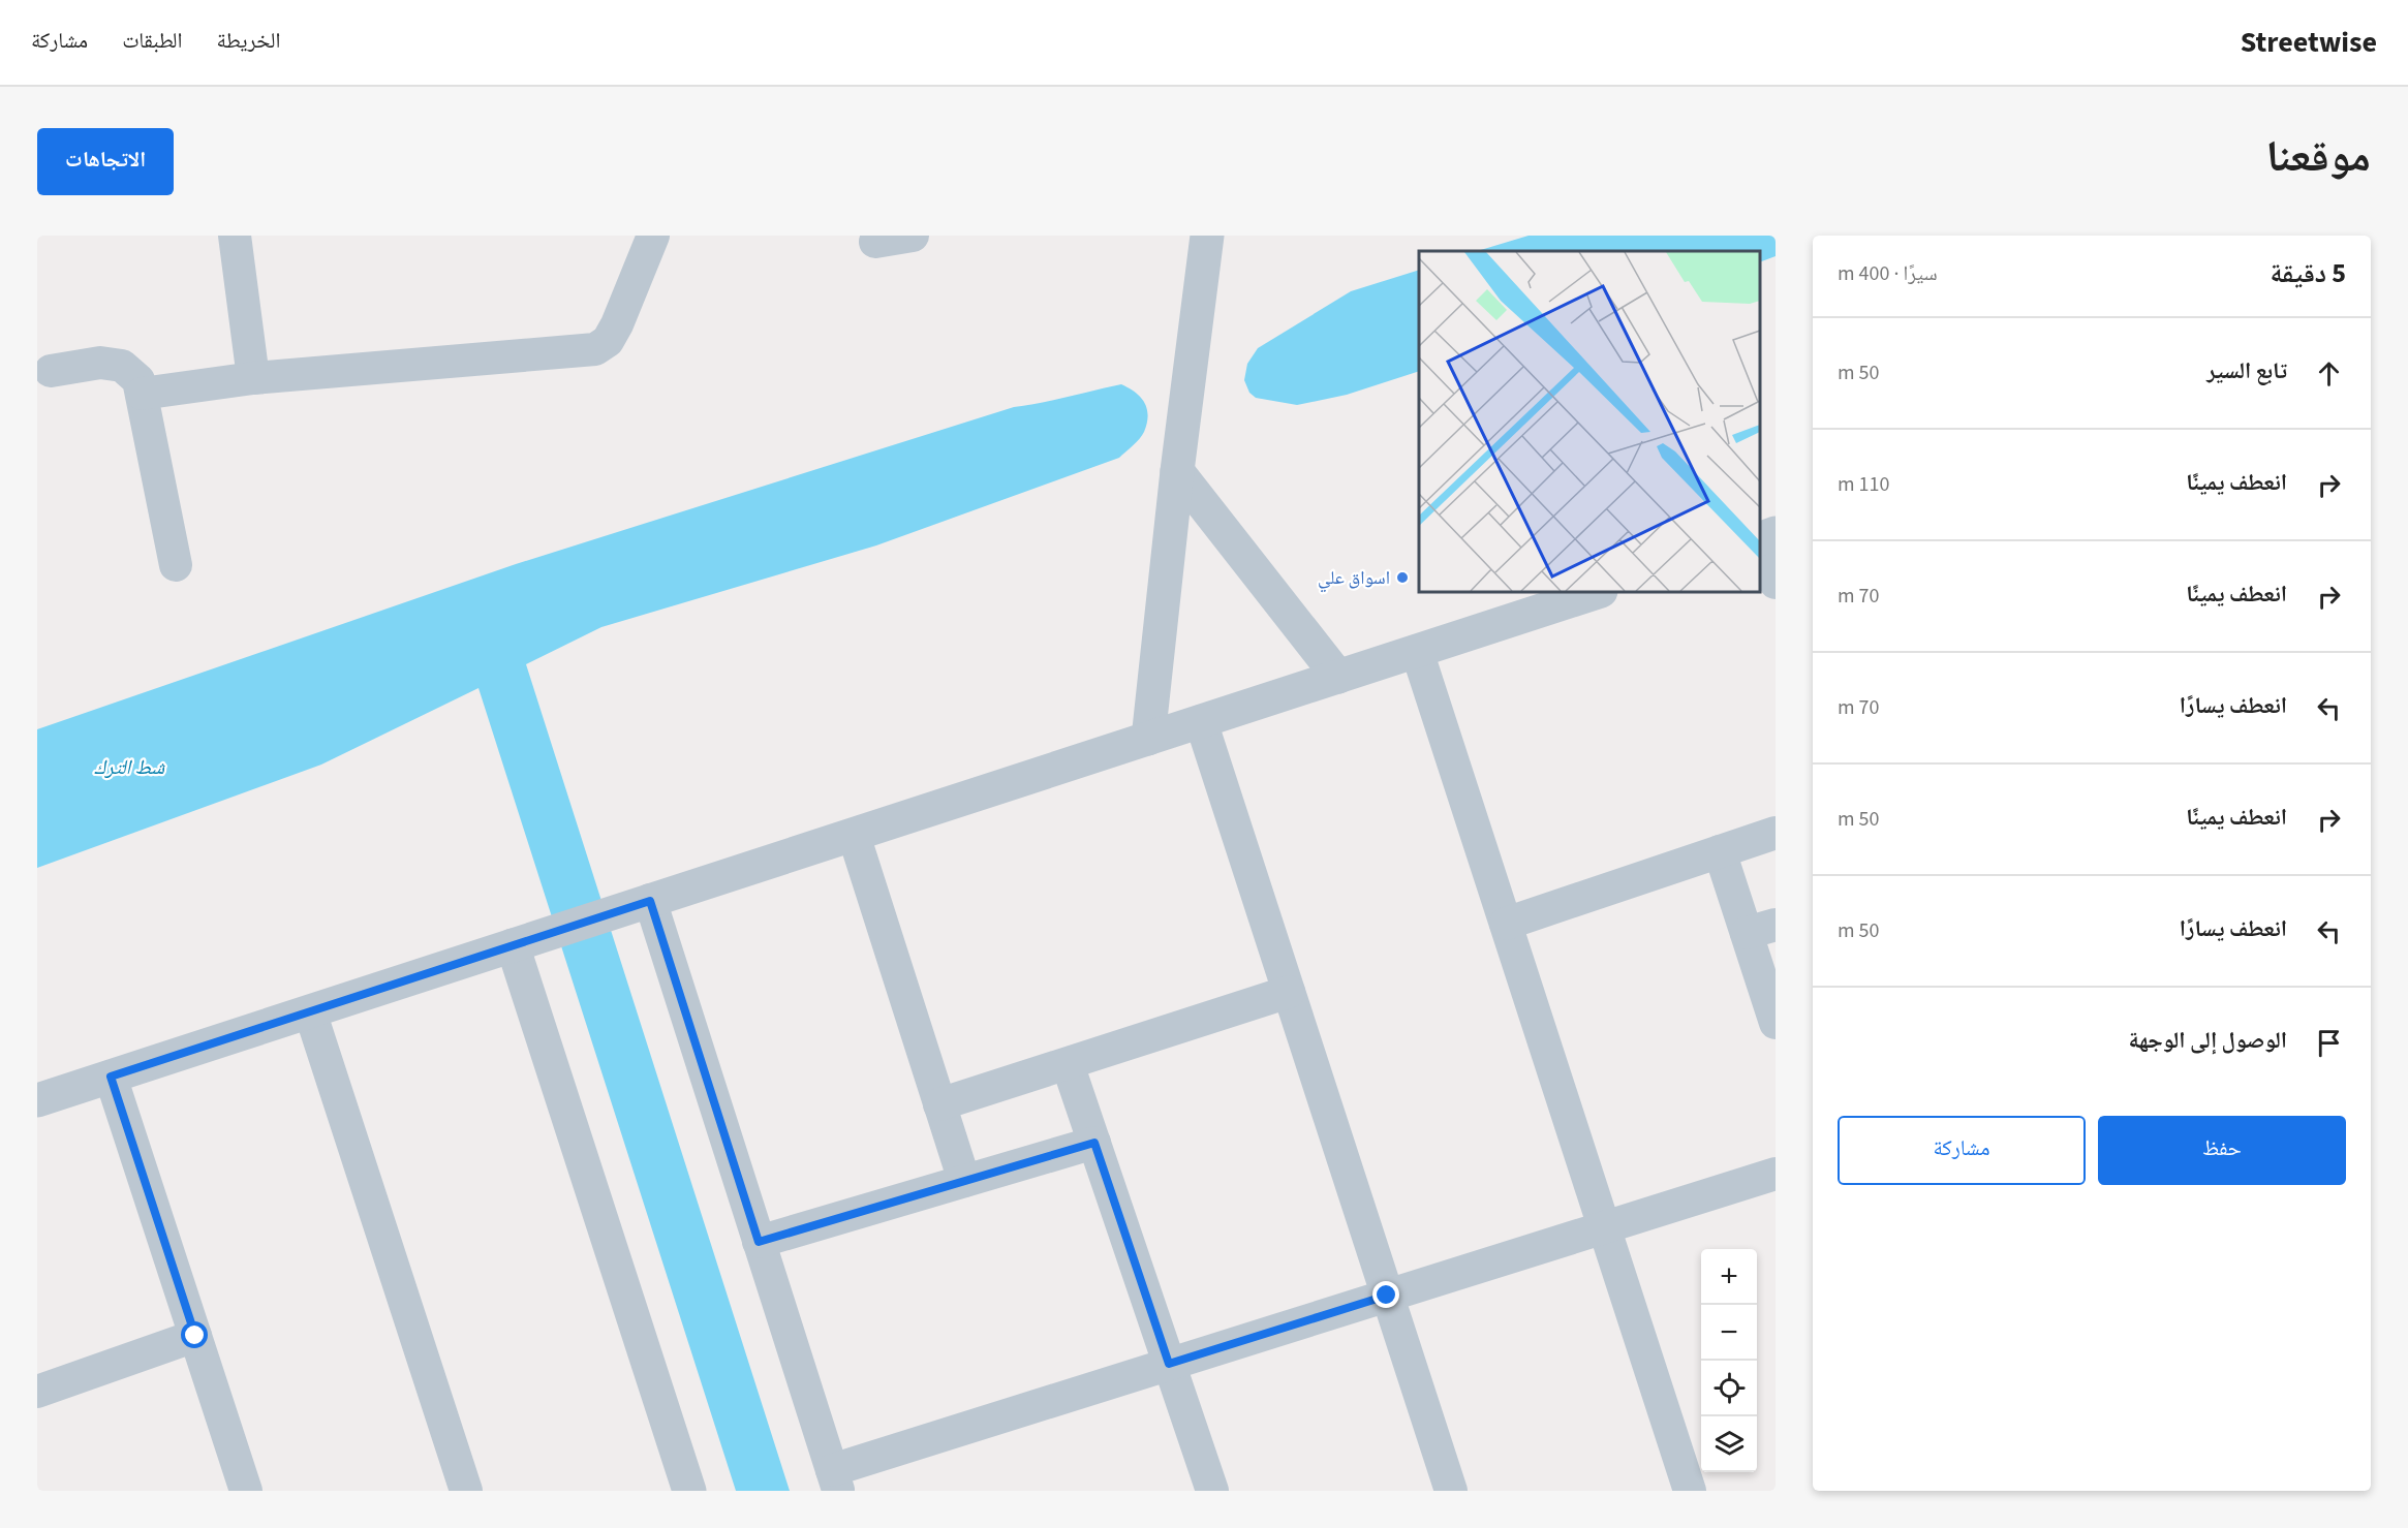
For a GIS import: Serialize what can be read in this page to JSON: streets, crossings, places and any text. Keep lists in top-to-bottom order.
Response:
{
  "water": ["شط الترك"],
  "places": ["اسواق علي"],
  "page": {
    "header": "Streetwise",
    "nav": ["الخريطة", "الطبقات", "مشاركة"],
    "title": "موقعنا",
    "buttons": [
      "الاتجاهات",
      ["حفظ", "مشاركة"]
    ],
    "heading": ["5 دقيقة", "سيرًا · 400 m"],
    "list": [
      ["تابع السير", "50 m"],
      ["انعطف يمينًا", "110 m"],
      ["انعطف يمينًا", "70 m"],
      ["انعطف يسارًا", "70 m"],
      ["انعطف يمينًا", "50 m"],
      ["انعطف يسارًا", "50 m"],
      "الوصول إلى الوجهة"
    ],
    "map_buttons": ["+", "−"]
  }
}
